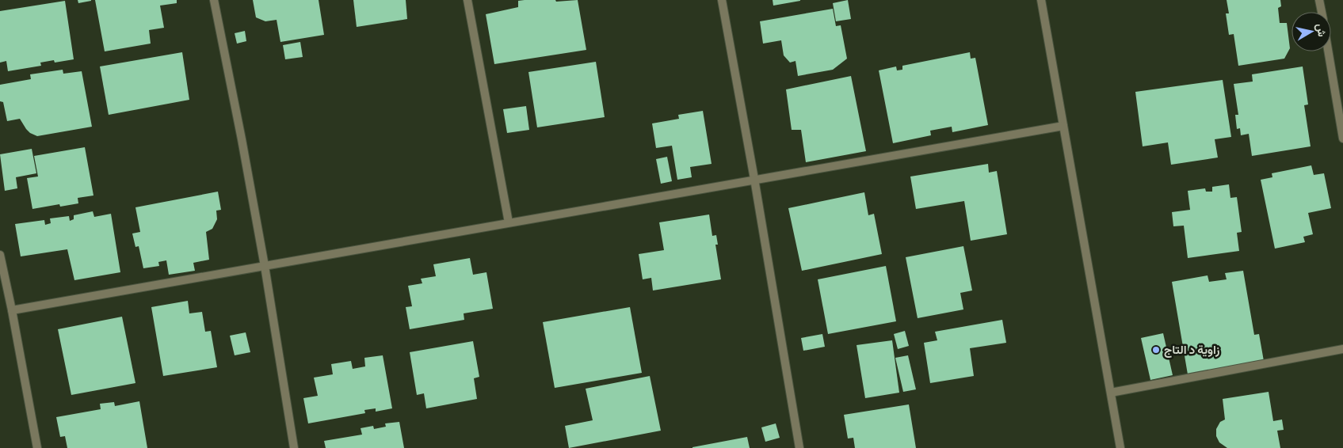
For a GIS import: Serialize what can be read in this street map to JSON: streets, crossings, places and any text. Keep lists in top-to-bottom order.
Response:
{
  "places": ["زاوية د التاج"],
  "north": "right"
}
